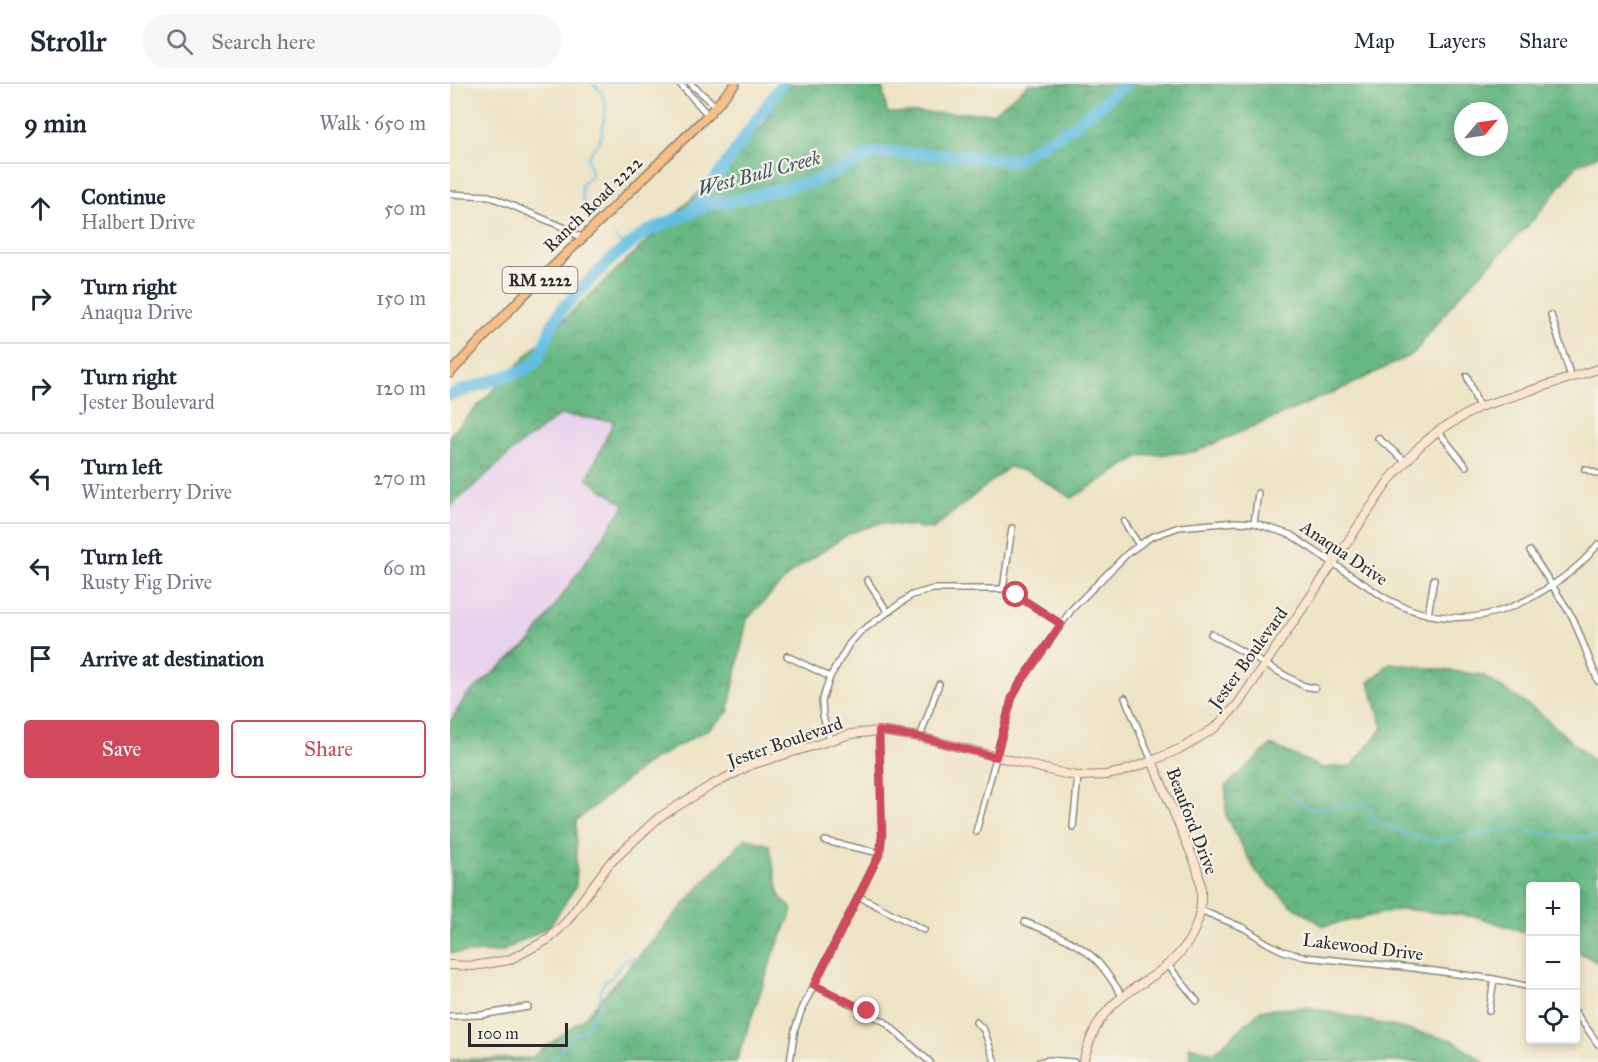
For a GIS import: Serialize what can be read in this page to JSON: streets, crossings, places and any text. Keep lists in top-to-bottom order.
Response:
{
  "streets": {
    "main road": ["Ranch Road 2222", "RM 2222"],
    "street": [
      "Anaqua Drive",
      "Jester Boulevard",
      "Beauford Drive",
      "Lakewood Drive"
    ]
  },
  "crossings": [
    ["Anaqua Drive", "Jester Boulevard"],
    ["Jester Boulevard", "Beauford Drive"],
    ["Beauford Drive", "Lakewood Drive"]
  ],
  "water": ["West Bull Creek"],
  "scale_bar": "100 m",
  "north": "top right",
  "page": {
    "header": "Strollr",
    "search": "Search here",
    "nav": ["Map", "Layers", "Share"],
    "heading": ["9 min", "Walk · 650 m"],
    "list": [
      ["Continue", "Halbert Drive", "50 m"],
      ["Turn right", "Anaqua Drive", "150 m"],
      ["Turn right", "Jester Boulevard", "120 m"],
      ["Turn left", "Winterberry Drive", "270 m"],
      ["Turn left", "Rusty Fig Drive", "60 m"],
      "Arrive at destination"
    ],
    "buttons": ["Save", "Share"],
    "map_buttons": ["+", "−"],
    "scale": "100 m"
  }
}
